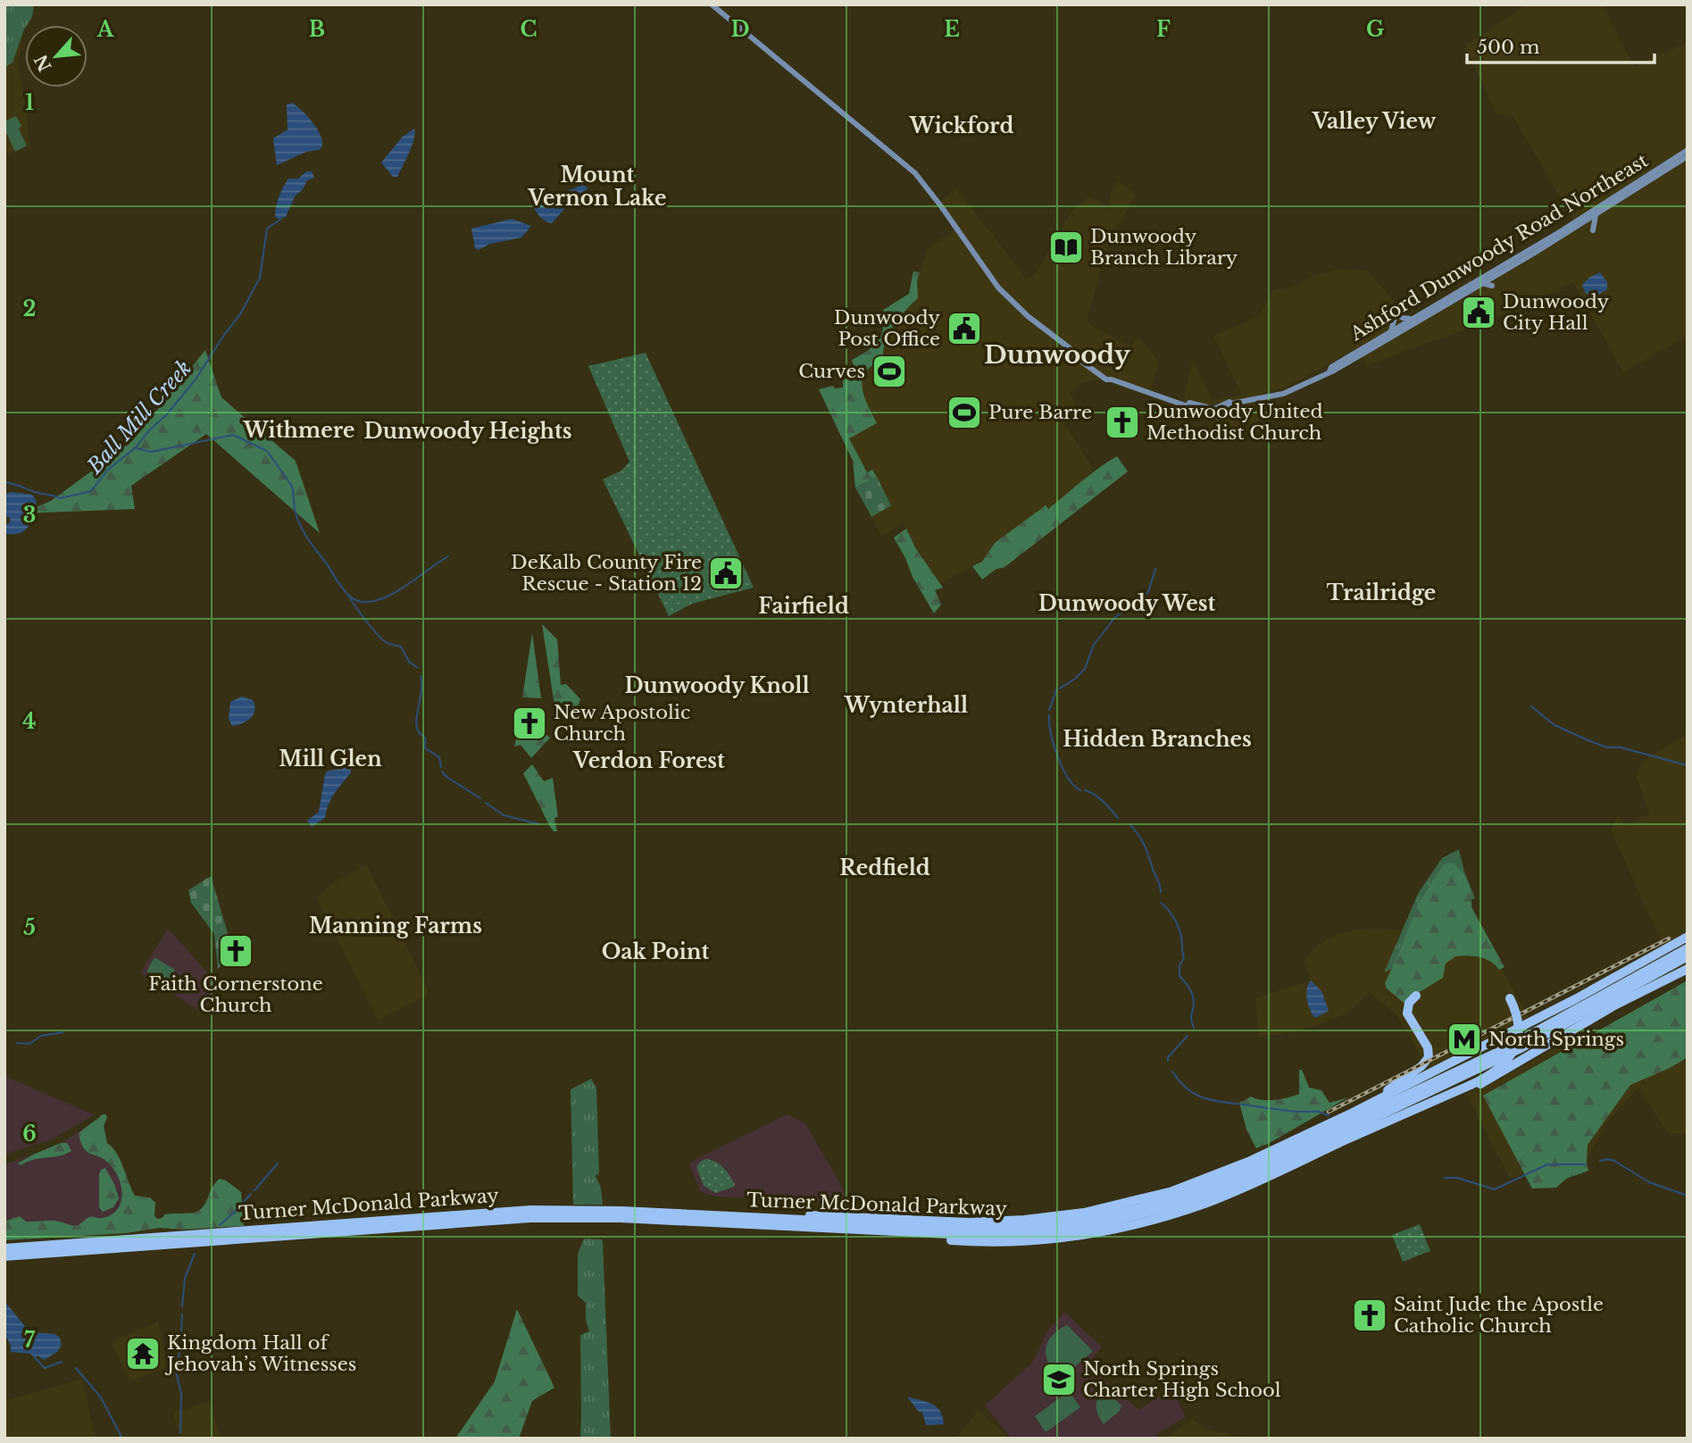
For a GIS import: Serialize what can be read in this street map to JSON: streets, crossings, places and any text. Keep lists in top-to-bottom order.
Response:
{
  "streets": {
    "highway": ["Turner McDonald Parkway"],
    "main road": ["Ashford Dunwoody Road Northeast"]
  },
  "districts": [
    "Valley View",
    "Wickford",
    "Mount Vernon Lake",
    "Dunwoody",
    "Withmere",
    "Dunwoody Heights",
    "Trailridge",
    "Dunwoody West",
    "Fairfield",
    "Dunwoody Knoll",
    "Wynterhall",
    "Hidden Branches",
    "Mill Glen",
    "Verdon Forest",
    "Redfield",
    "Manning Farms",
    "Oak Point"
  ],
  "water": ["Ball Mill Creek"],
  "places": {
    "library": ["Dunwoody Branch Library"],
    "public building": ["Dunwoody City Hall", "Dunwoody Post Office", "DeKalb County Fire Rescue - Station 12"],
    "sports": ["Curves", "Pure Barre"],
    "church": [
      "Dunwoody United Methodist Church",
      "New Apostolic Church",
      "Faith Cornerstone Church",
      "Saint Jude the Apostle Catholic Church"
    ],
    "metro station": ["North Springs"],
    "temple": ["Kingdom Hall of Jehovah’s Witnesses"],
    "school or university": ["North Springs Charter High School"]
  },
  "scale_bar": "500 m",
  "north": "bottom left",
  "grid": {
    "columns": [
      "A",
      "B",
      "C",
      "D",
      "E",
      "F",
      "G"
    ],
    "rows": [
      "1",
      "2",
      "3",
      "4",
      "5",
      "6",
      "7"
    ]
  }
}
